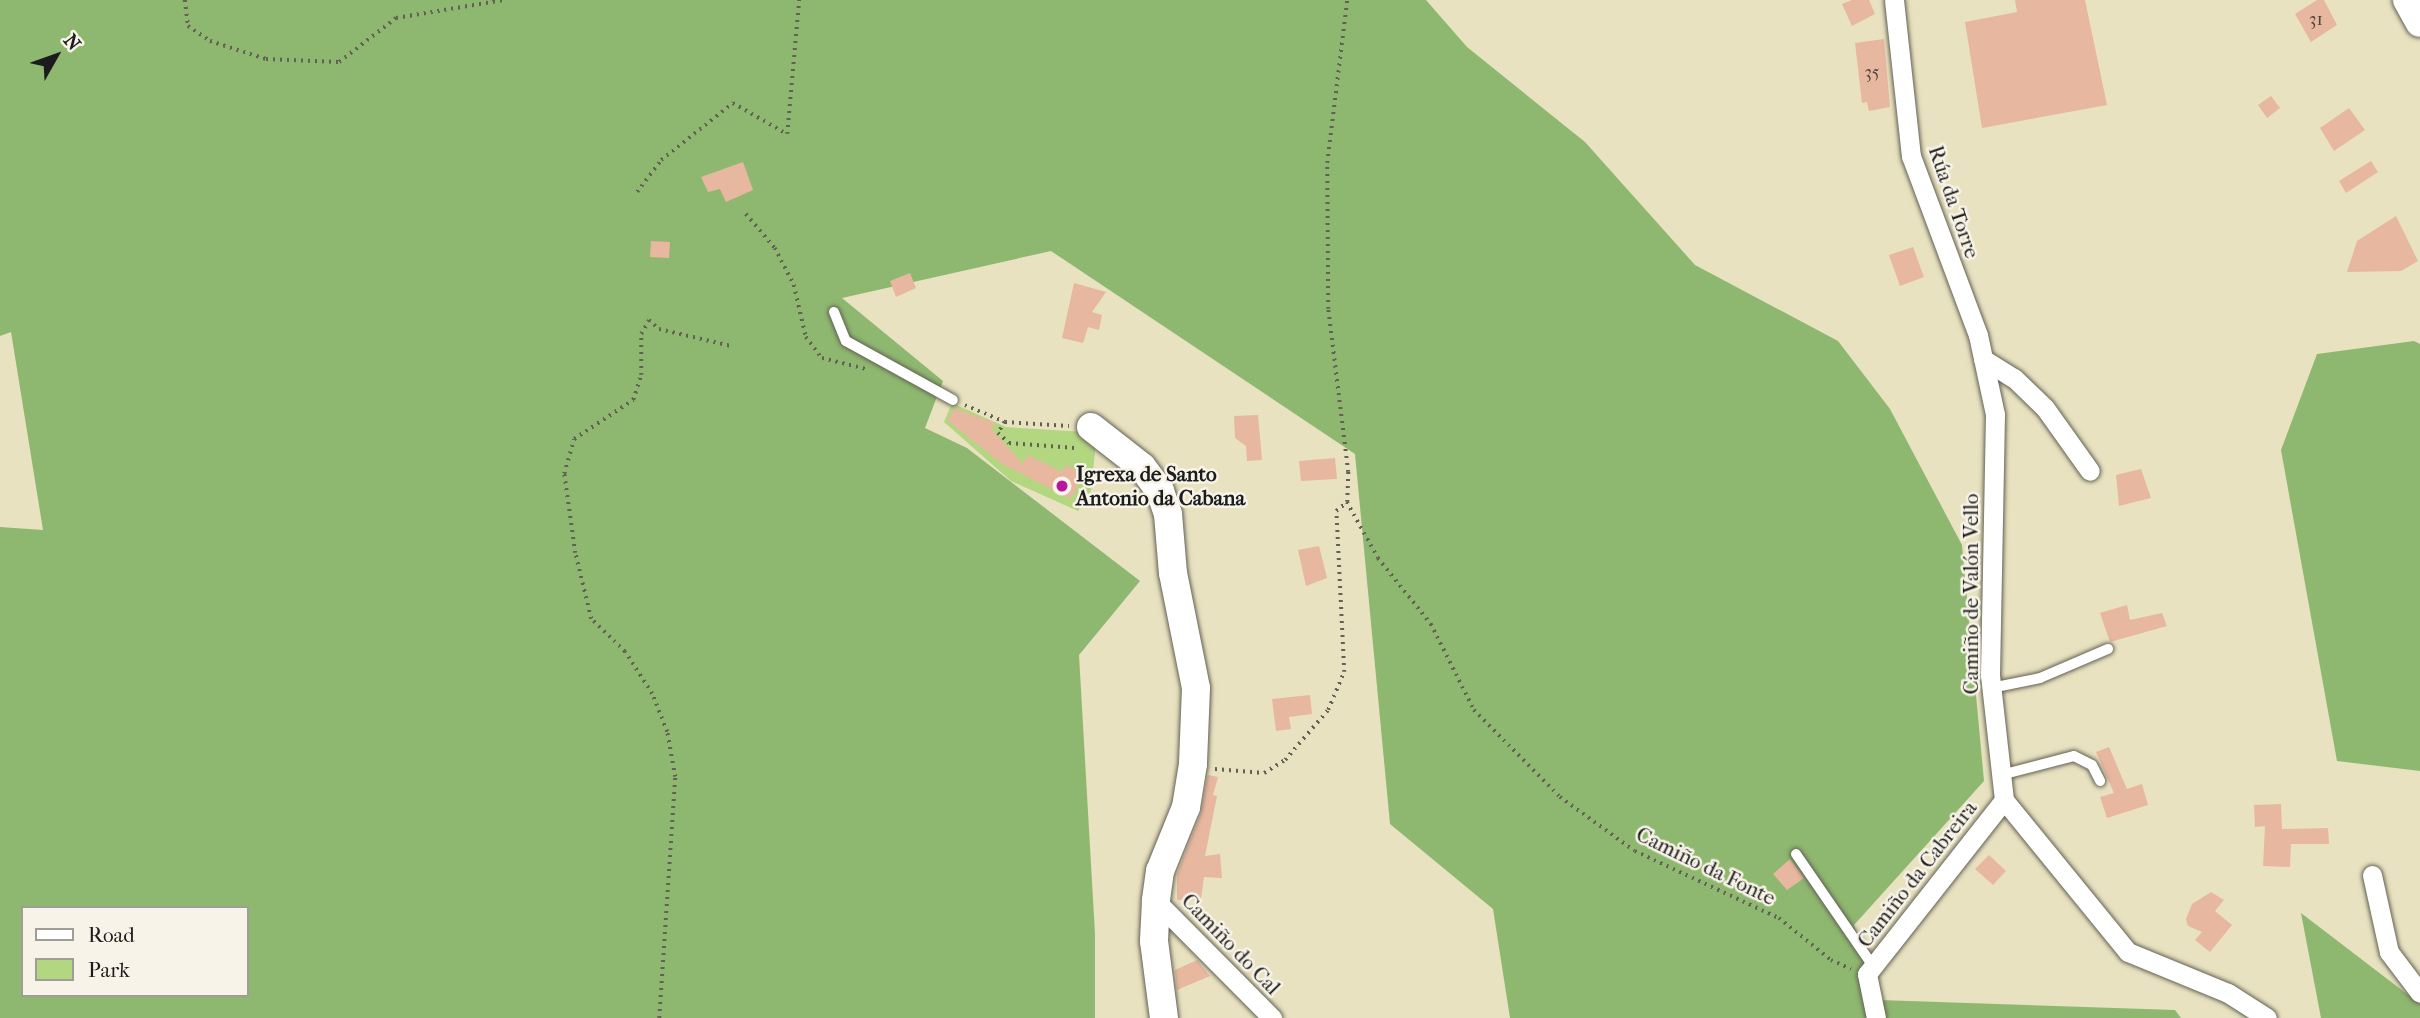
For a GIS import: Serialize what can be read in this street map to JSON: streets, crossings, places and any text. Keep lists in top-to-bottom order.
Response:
{
  "streets": {
    "street": [
      "Rúa da Torre",
      "Camiño de Valón Vello",
      "Camiño da Cabreira",
      "Camiño do Cal"
    ],
    "path": ["Camiño da Fonte"]
  },
  "crossings": [
    ["Rúa da Torre", "Camiño de Valón Vello"],
    ["Camiño de Valón Vello", "Camiño da Cabreira"],
    ["Camiño da Fonte", "Camiño da Cabreira"]
  ],
  "places": ["Igrexa de Santo Antonio da Cabana"],
  "house_numbers": ["31", "35"],
  "legend": ["Road", "Park"],
  "north": "top right"
}
